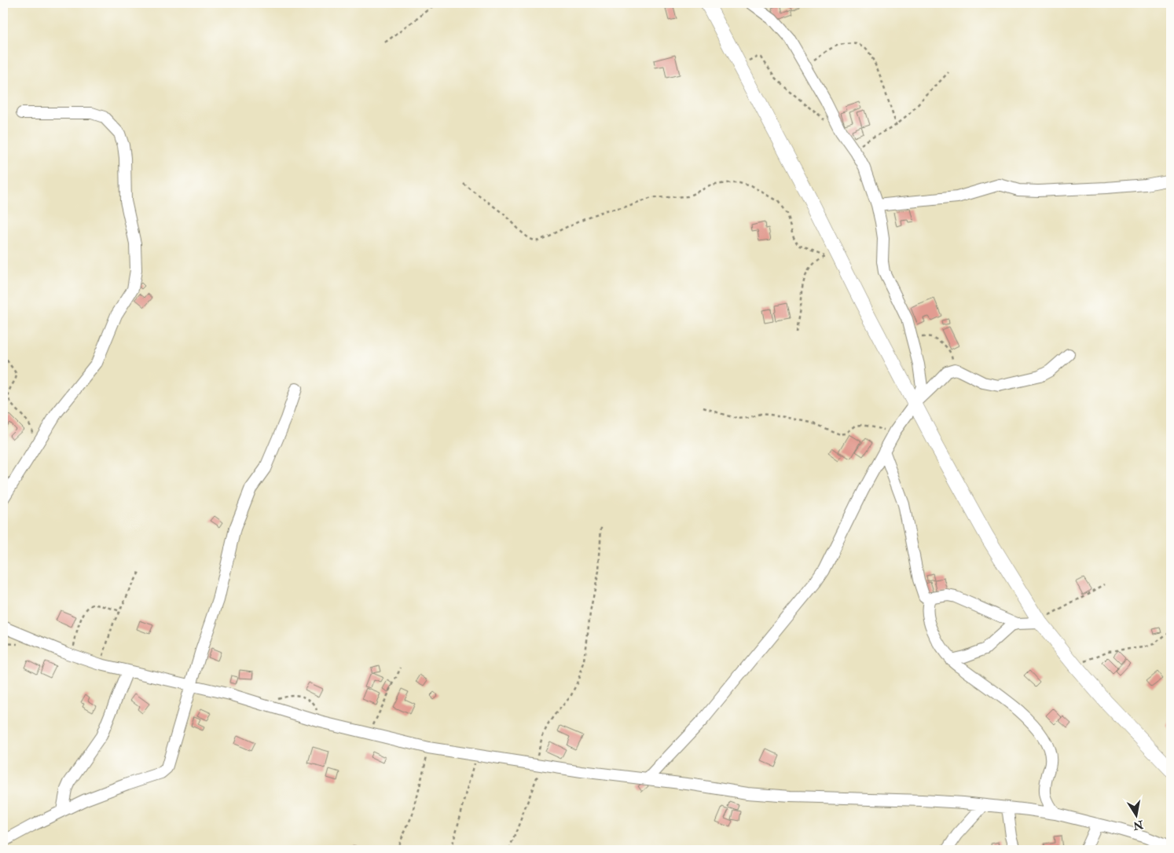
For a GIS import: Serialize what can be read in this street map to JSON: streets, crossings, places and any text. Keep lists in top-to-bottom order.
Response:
{
  "north": "bottom"
}
